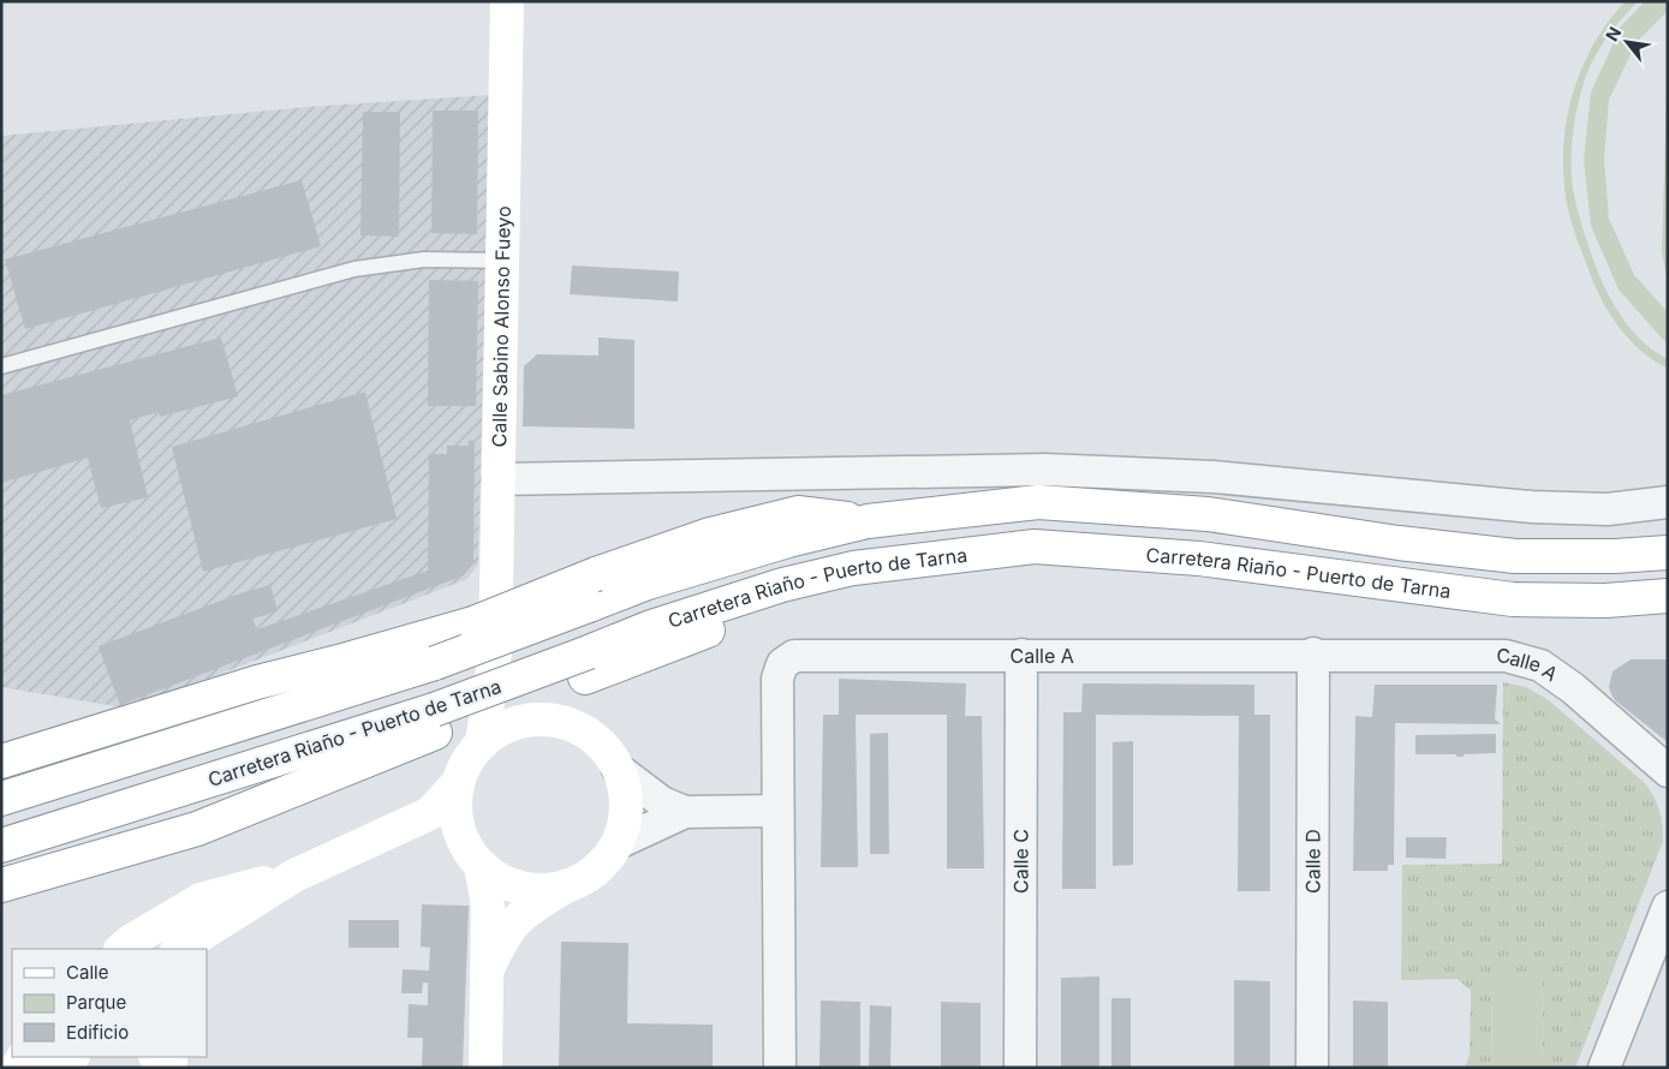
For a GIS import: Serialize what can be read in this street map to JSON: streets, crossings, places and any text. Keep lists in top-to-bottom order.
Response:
{
  "streets": {
    "main road": ["Calle Sabino Alonso Fueyo", "Carretera Riaño - Puerto de Tarna"],
    "street": ["Calle A", "Calle D", "Calle C"]
  },
  "crossings": [
    ["Calle A", "Calle D"],
    ["Calle A", "Calle C"]
  ],
  "legend": ["Calle", "Parque", "Edificio"],
  "north": "top left"
}
